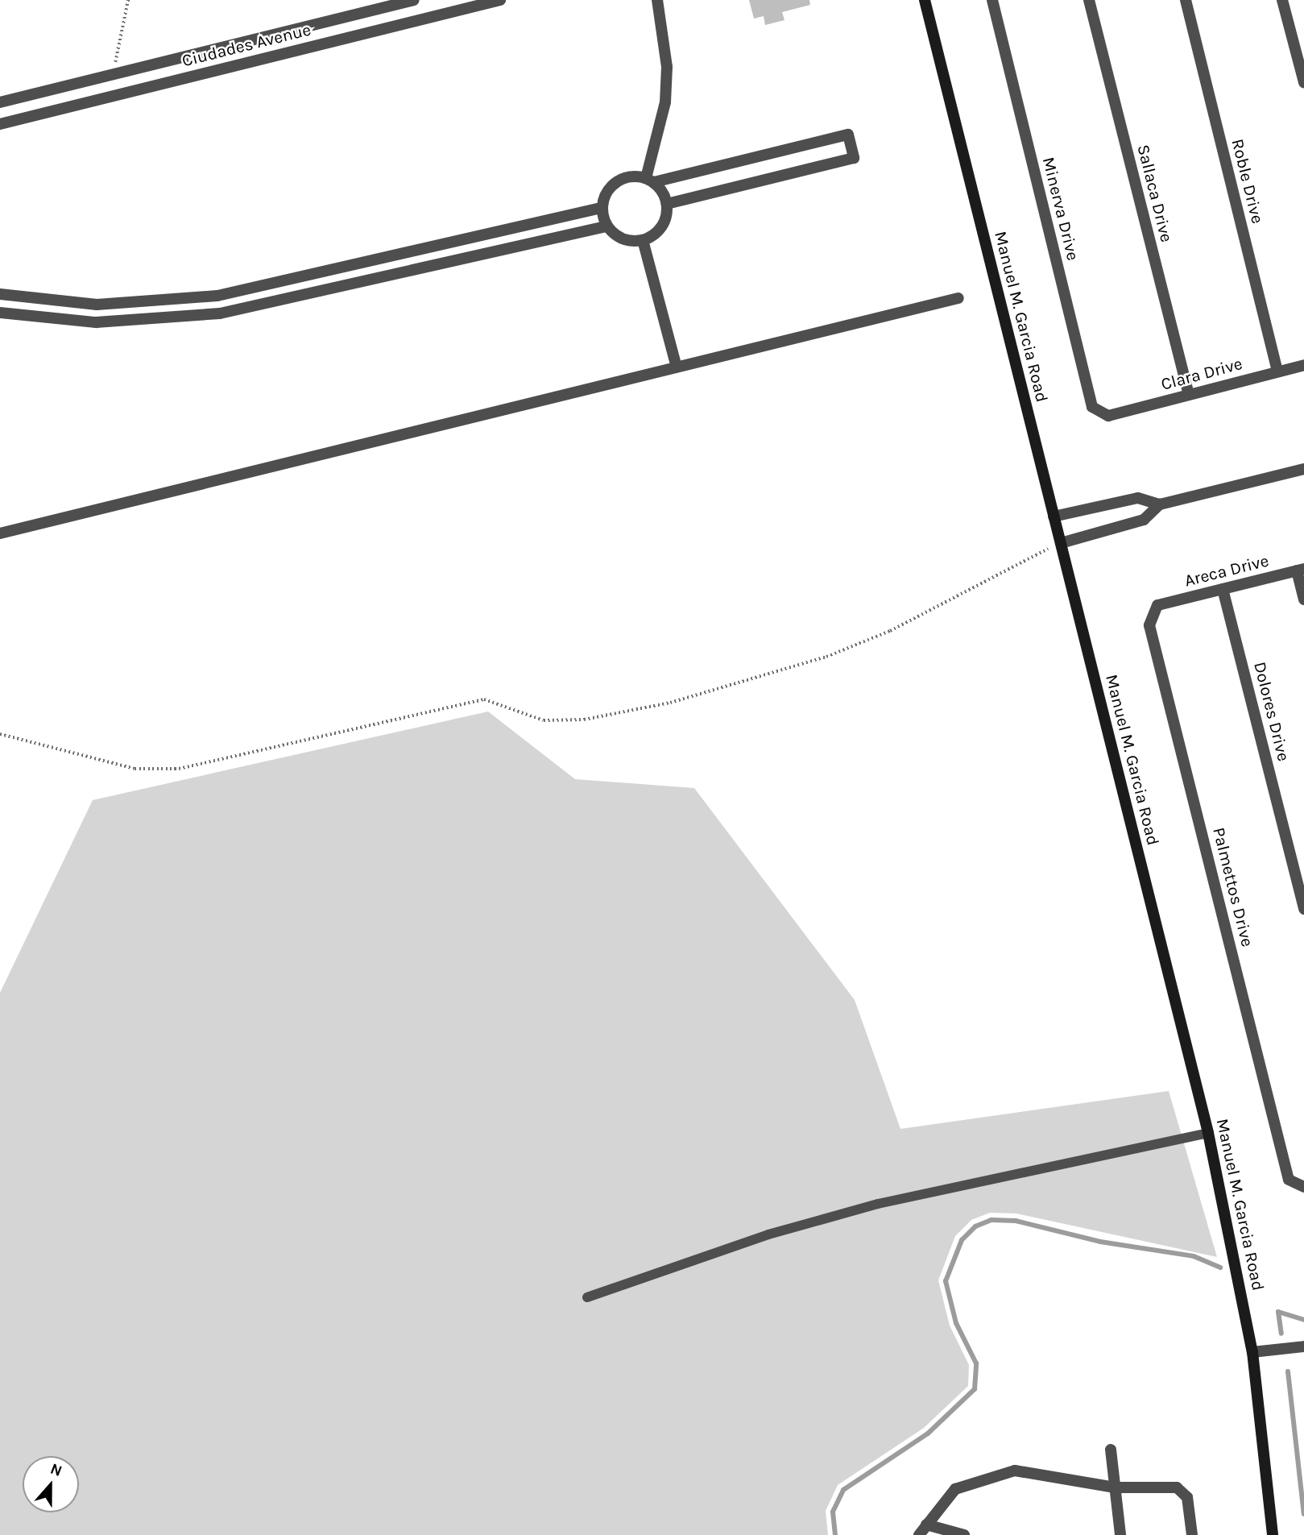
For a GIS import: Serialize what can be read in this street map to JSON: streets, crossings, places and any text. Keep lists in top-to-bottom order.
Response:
{
  "streets": {
    "main road": ["Manuel M. Garcia Road"],
    "street": [
      "Ciudades Avenue",
      "Roble Drive",
      "Sallaca Drive",
      "Minerva Drive",
      "Clara Drive",
      "Areca Drive",
      "Dolores Drive",
      "Palmettos Drive"
    ]
  },
  "crossings": [
    ["Roble Drive", "Clara Drive"],
    ["Sallaca Drive", "Clara Drive"],
    ["Minerva Drive", "Clara Drive"],
    ["Areca Drive", "Dolores Drive"],
    ["Areca Drive", "Palmettos Drive"]
  ],
  "north": "top"
}
